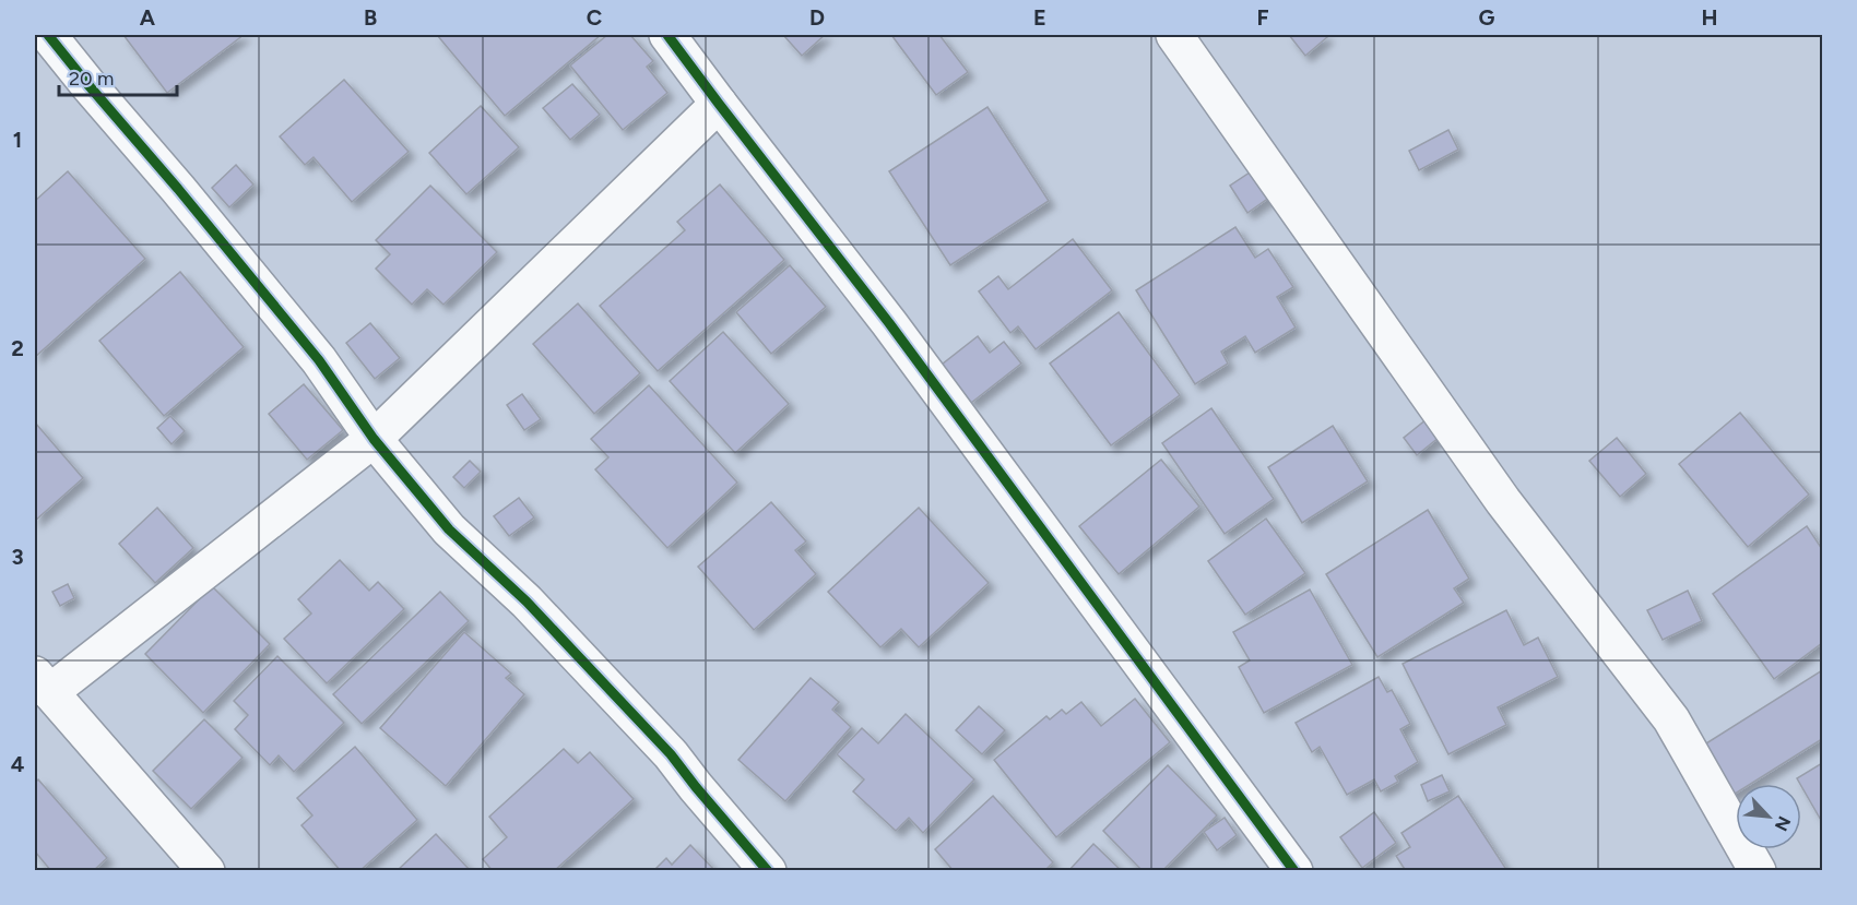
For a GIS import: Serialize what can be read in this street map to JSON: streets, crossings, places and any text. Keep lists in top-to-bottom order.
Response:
{
  "scale_bar": "20 m",
  "north": "bottom right",
  "grid": {
    "columns": [
      "A",
      "B",
      "C",
      "D",
      "E",
      "F",
      "G",
      "H"
    ],
    "rows": [
      "1",
      "2",
      "3",
      "4"
    ]
  }
}
